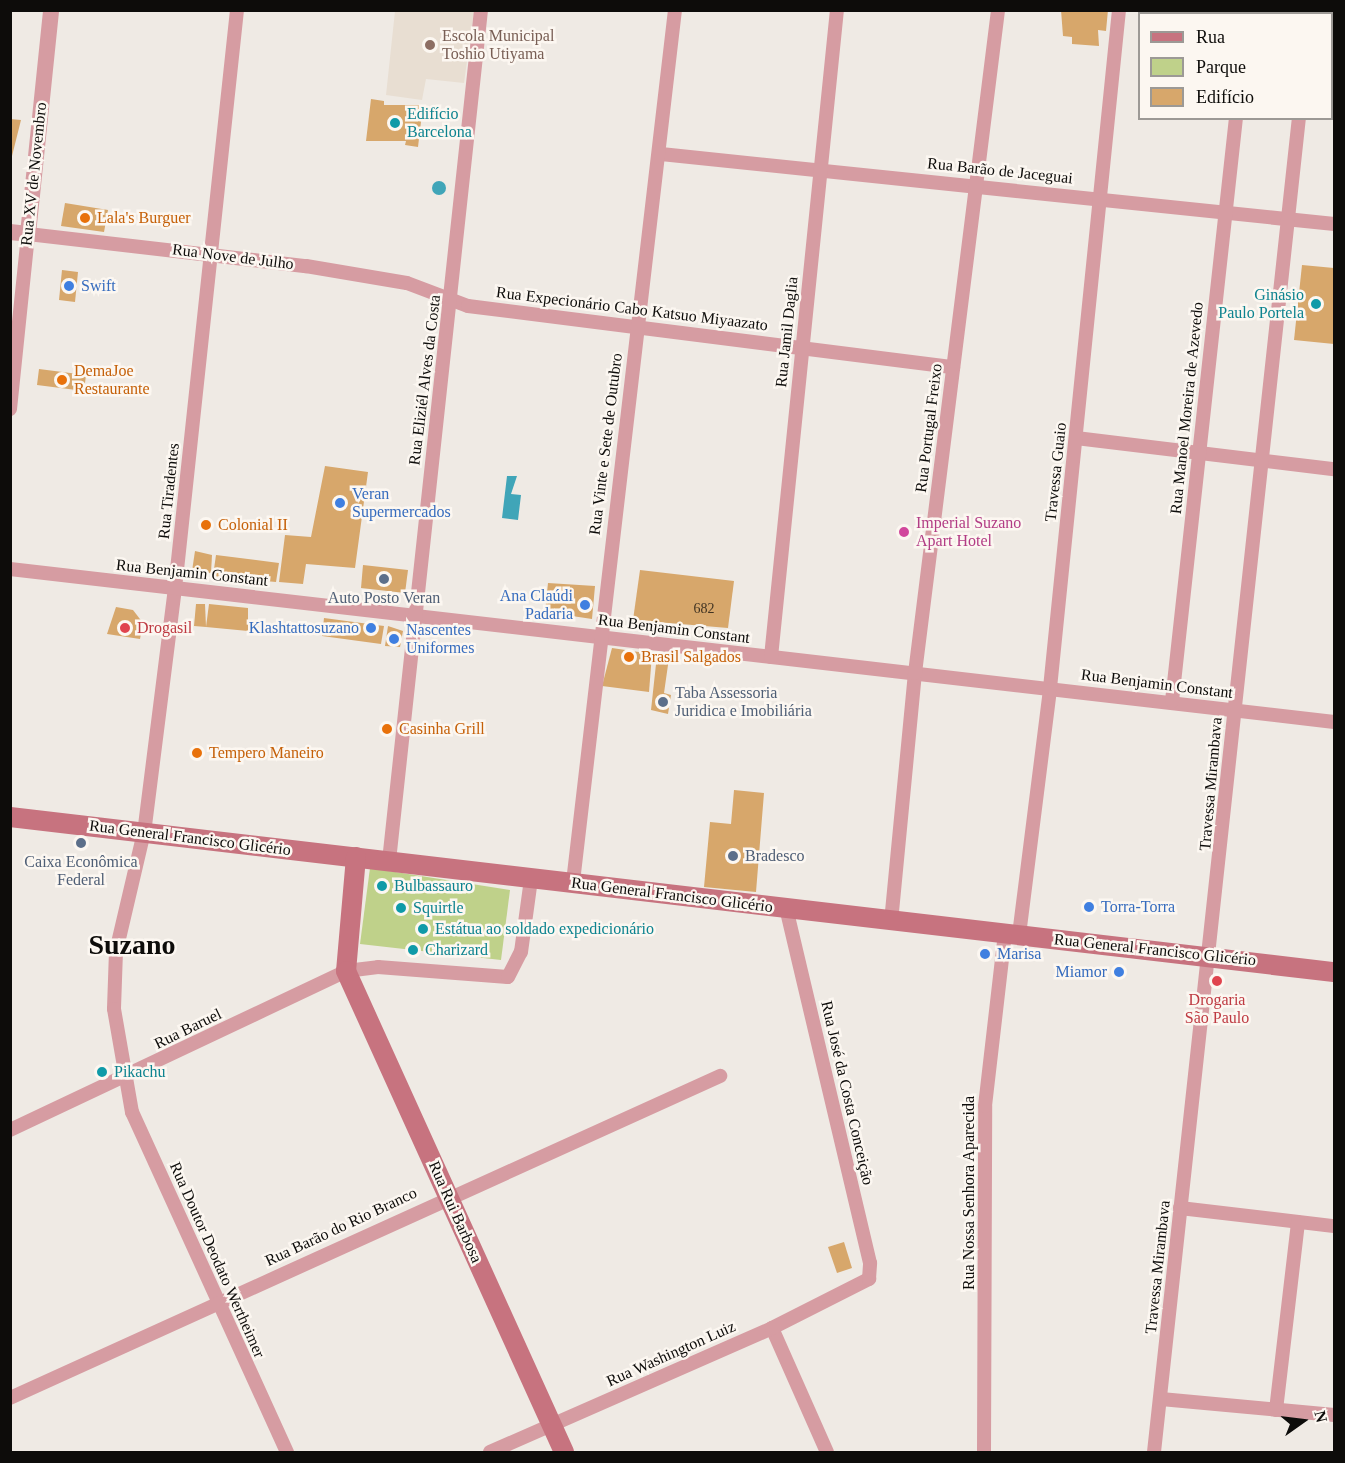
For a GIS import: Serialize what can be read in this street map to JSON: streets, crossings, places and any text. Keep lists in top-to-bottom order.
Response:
{
  "streets": {
    "main road": ["Rua General Francisco Glicério", "Rua Rui Barbosa"],
    "street": [
      "Rua Barão de Jaceguai",
      "Rua XV de Novembro",
      "Rua Nove de Julho",
      "Rua Expecionário Cabo Katsuo Miyaazato",
      "Rua Jamil Daglia",
      "Rua Eliziél Alves da Costa",
      "Rua Manoel Moreira de Azevedo",
      "Rua Portugal Freixo",
      "Rua Vinte e Sete de Outubro",
      "Travessa Guaio",
      "Rua Tiradentes",
      "Rua Benjamin Constant",
      "Travessa Mirambava",
      "Rua Baruel",
      "Rua José da Costa Conceição",
      "Rua Nossa Senhora Aparecida",
      "Rua Barão do Rio Branco",
      "Rua Doutor Deodato Wertheimer",
      "Rua Washington Luiz"
    ]
  },
  "crossings": [
    ["Rua Barão de Jaceguai", "Rua Jamil Daglia"],
    ["Rua Barão de Jaceguai", "Rua Manoel Moreira de Azevedo"],
    ["Rua Barão de Jaceguai", "Rua Portugal Freixo"],
    ["Rua Barão de Jaceguai", "Rua Vinte e Sete de Outubro"],
    ["Rua Barão de Jaceguai", "Travessa Guaio"],
    ["Rua Barão de Jaceguai", "Travessa Mirambava"],
    ["Rua XV de Novembro", "Rua Nove de Julho"],
    ["Rua Nove de Julho", "Rua Expecionário Cabo Katsuo Miyaazato"],
    ["Rua Nove de Julho", "Rua Eliziél Alves da Costa"],
    ["Rua Nove de Julho", "Rua Tiradentes"],
    ["Rua Expecionário Cabo Katsuo Miyaazato", "Rua Jamil Daglia"],
    ["Rua Expecionário Cabo Katsuo Miyaazato", "Rua Eliziél Alves da Costa"],
    ["Rua Expecionário Cabo Katsuo Miyaazato", "Rua Portugal Freixo"],
    ["Rua Expecionário Cabo Katsuo Miyaazato", "Rua Vinte e Sete de Outubro"],
    ["Rua Jamil Daglia", "Rua Benjamin Constant"],
    ["Rua Eliziél Alves da Costa", "Rua Benjamin Constant"],
    ["Rua Eliziél Alves da Costa", "Rua General Francisco Glicério"],
    ["Rua Manoel Moreira de Azevedo", "Rua Benjamin Constant"],
    ["Rua Portugal Freixo", "Rua Benjamin Constant"],
    ["Rua Portugal Freixo", "Rua General Francisco Glicério"],
    ["Rua Vinte e Sete de Outubro", "Rua Benjamin Constant"],
    ["Rua Vinte e Sete de Outubro", "Rua General Francisco Glicério"],
    ["Travessa Guaio", "Rua Benjamin Constant"],
    ["Travessa Guaio", "Rua General Francisco Glicério"],
    ["Travessa Guaio", "Rua Nossa Senhora Aparecida"],
    ["Rua Tiradentes", "Rua Benjamin Constant"],
    ["Rua Tiradentes", "Rua General Francisco Glicério"],
    ["Rua Tiradentes", "Rua Baruel"],
    ["Rua Tiradentes", "Rua Doutor Deodato Wertheimer"],
    ["Rua Benjamin Constant", "Travessa Mirambava"],
    ["Travessa Mirambava", "Rua General Francisco Glicério"],
    ["Rua General Francisco Glicério", "Rua Baruel"],
    ["Rua General Francisco Glicério", "Rua José da Costa Conceição"],
    ["Rua General Francisco Glicério", "Rua Nossa Senhora Aparecida"],
    ["Rua Baruel", "Rua Rui Barbosa"],
    ["Rua Baruel", "Rua Doutor Deodato Wertheimer"],
    ["Rua José da Costa Conceição", "Rua Washington Luiz"],
    ["Rua Rui Barbosa", "Rua Barão do Rio Branco"],
    ["Rua Rui Barbosa", "Rua Washington Luiz"],
    ["Rua Barão do Rio Branco", "Rua Doutor Deodato Wertheimer"]
  ],
  "districts": ["Suzano"],
  "places": [
    "Escola Municipal Toshio Utiyama",
    "Edifício Barcelona",
    "Lala's Burguer",
    "Swift",
    "Ginásio Paulo Portela",
    "DemaJoe Restaurante",
    "Veran Supermercados",
    "Colonial II",
    "Imperial Suzano Apart Hotel",
    "Auto Posto Veran",
    "Ana Claúdi Padaria",
    "Drogasil",
    "Klashtattosuzano",
    "Nascentes Uniformes",
    "Brasil Salgados",
    "Taba Assessoria Juridica e Imobiliária",
    "Casinha Grill",
    "Tempero Maneiro",
    "Caixa Econômica Federal",
    "Bradesco",
    "Bulbassauro",
    "Torra-Torra",
    "Squirtle",
    "Estátua ao soldado expedicionário",
    "Charizard",
    "Marisa",
    "Miamor",
    "Drogaria São Paulo",
    "Pikachu"
  ],
  "house_numbers": ["682"],
  "legend": ["Rua", "Parque", "Edifício"],
  "north": "right"
}
